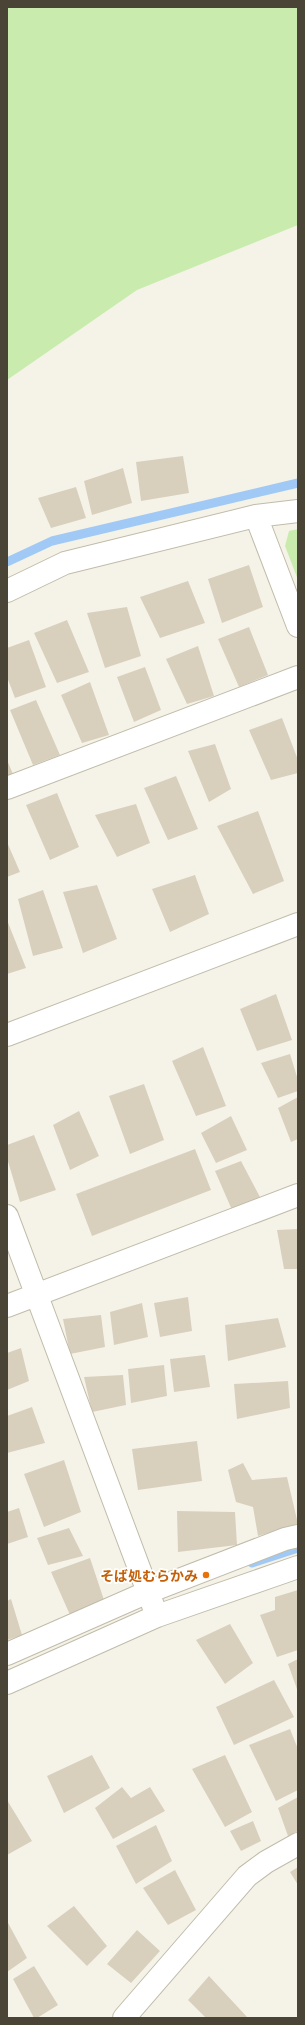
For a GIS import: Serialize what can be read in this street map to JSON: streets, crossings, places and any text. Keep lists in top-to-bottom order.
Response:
{
  "places": ["そば処むらかみ"]
}
